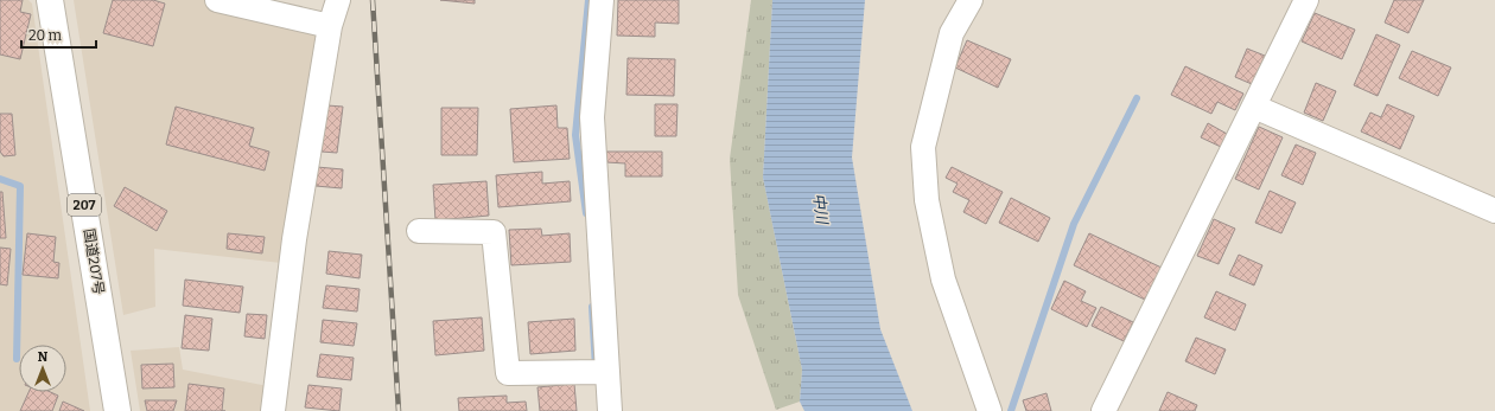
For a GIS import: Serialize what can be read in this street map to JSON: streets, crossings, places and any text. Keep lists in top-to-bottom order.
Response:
{
  "streets": {
    "highway": ["207", "国道207号"]
  },
  "water": ["中川"],
  "scale_bar": "20 m",
  "north": "top"
}
